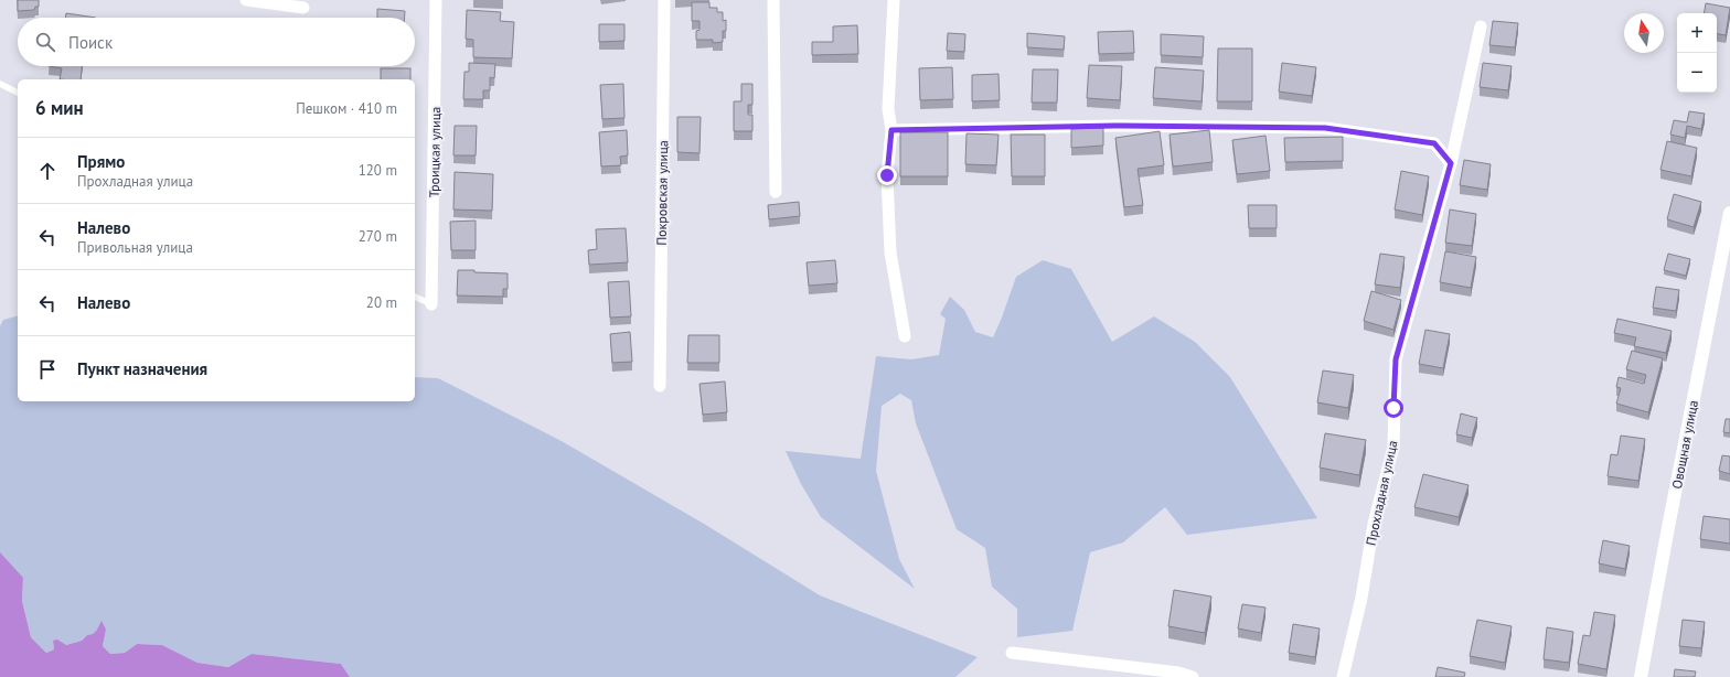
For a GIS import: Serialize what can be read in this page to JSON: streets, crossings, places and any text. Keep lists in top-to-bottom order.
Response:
{
  "streets": {
    "street": [
      "Троицкая улица",
      "Покровская улица",
      "Овощная улица",
      "Прохладная улица"
    ]
  },
  "north": "top",
  "page": {
    "map_buttons": ["+", "−"],
    "search": "Поиск",
    "heading": ["6 мин", "Пешком · 410 m"],
    "list": [
      ["Прямо", "Прохладная улица", "120 m"],
      ["Налево", "Привольная улица", "270 m"],
      ["Налево", "20 m"],
      "Пункт назначения"
    ]
  }
}
